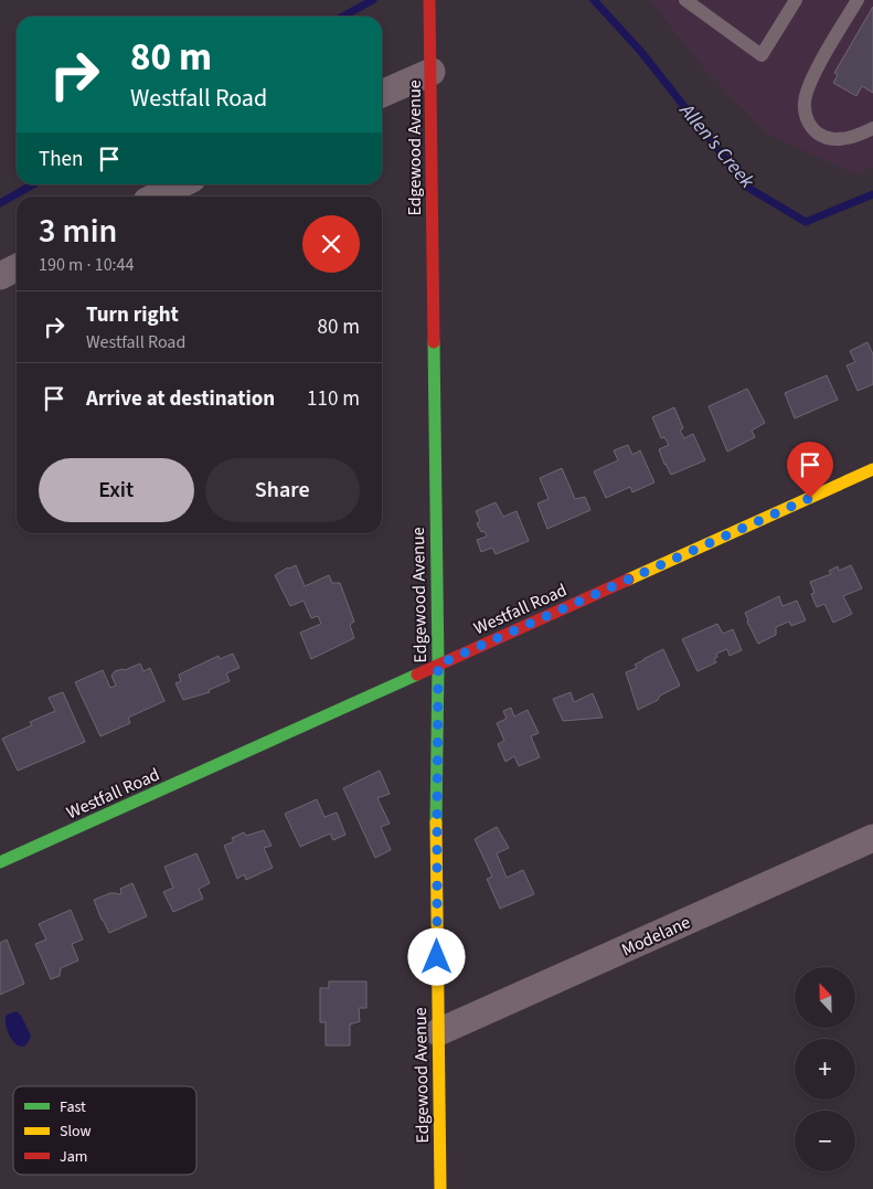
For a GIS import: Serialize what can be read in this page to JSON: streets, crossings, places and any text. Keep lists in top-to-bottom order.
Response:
{
  "streets": {
    "street": ["Edgewood Avenue", "Westfall Road", "Modelane"]
  },
  "crossings": [
    ["Edgewood Avenue", "Westfall Road"],
    ["Edgewood Avenue", "Modelane"]
  ],
  "water": ["Allen's Creek"],
  "legend": ["Fast", "Slow", "Jam"],
  "north": "top",
  "page": {
    "turn": ["80 m", "Westfall Road"],
    "then": "Then",
    "heading": ["3 min", "190 m · 10:44"],
    "list": [
      {
        "name": "Turn right",
        "note": "Westfall Road",
        "value": "80 m"
      },
      {
        "name": "Arrive at destination",
        "value": "110 m"
      }
    ],
    "buttons": ["Exit", "Share"],
    "map_buttons": ["+", "−"]
  }
}
